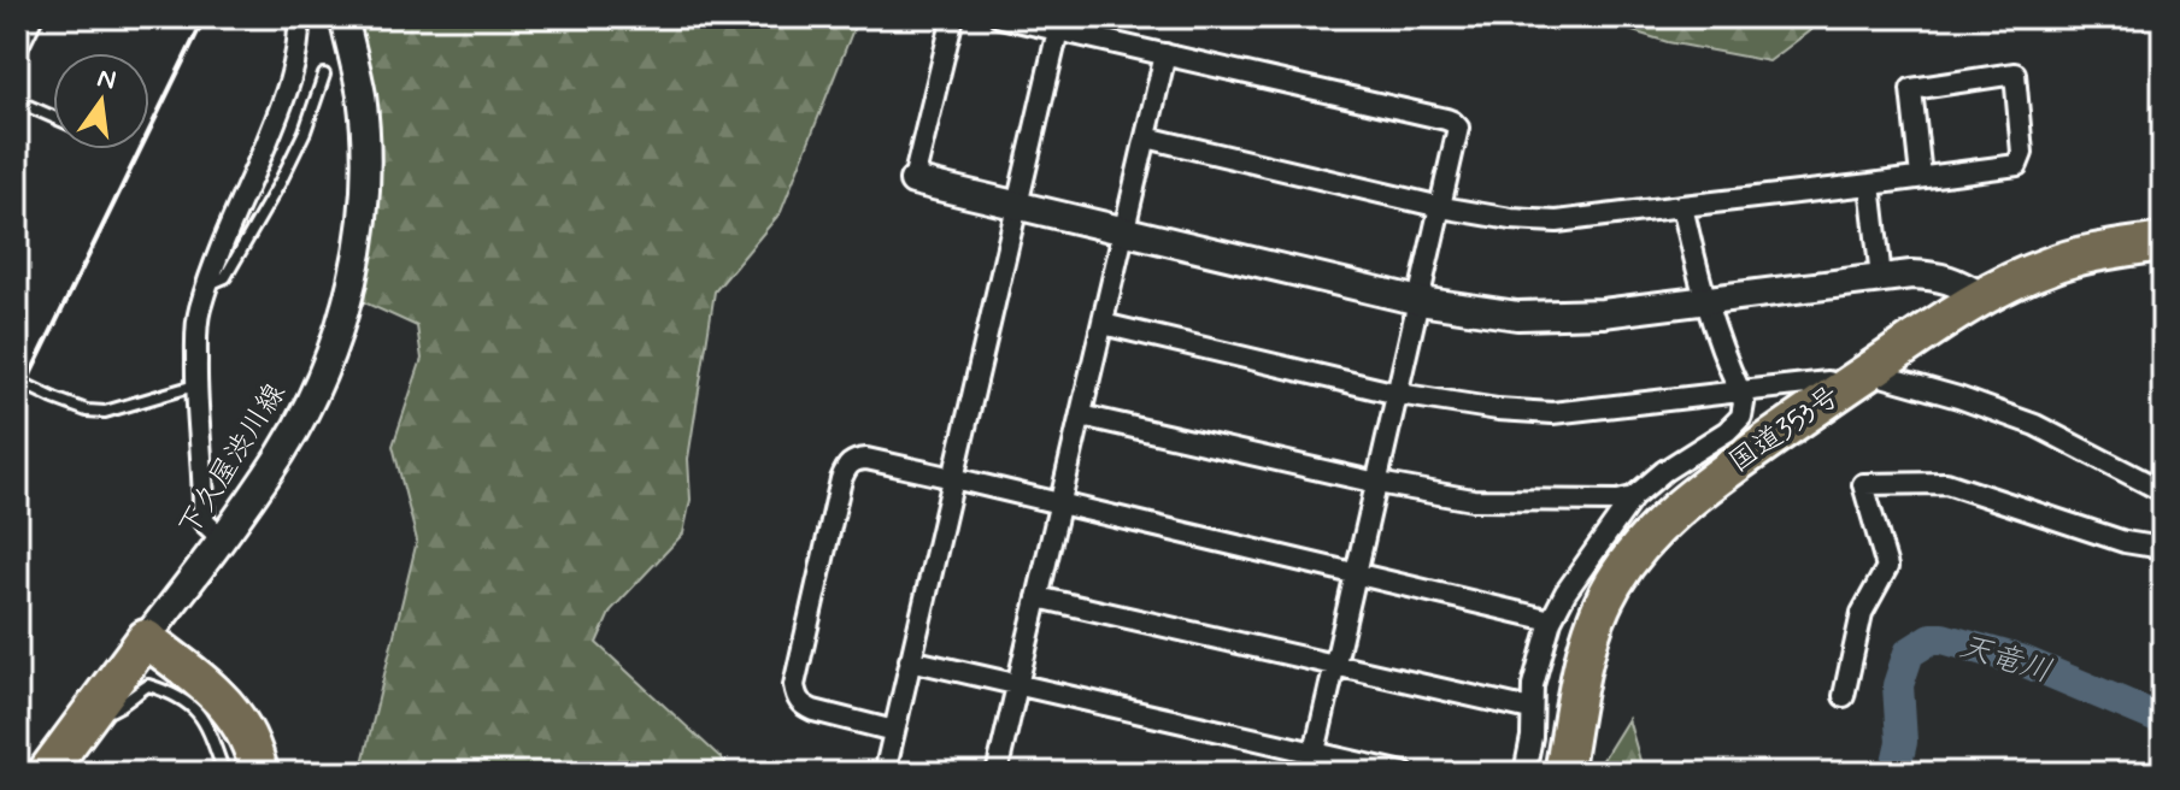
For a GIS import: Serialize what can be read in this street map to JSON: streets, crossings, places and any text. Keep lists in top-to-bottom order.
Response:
{
  "streets": {
    "highway": ["国道353号"],
    "street": ["下久屋渋川線"]
  },
  "water": ["天竜川"],
  "north": "top"
}
